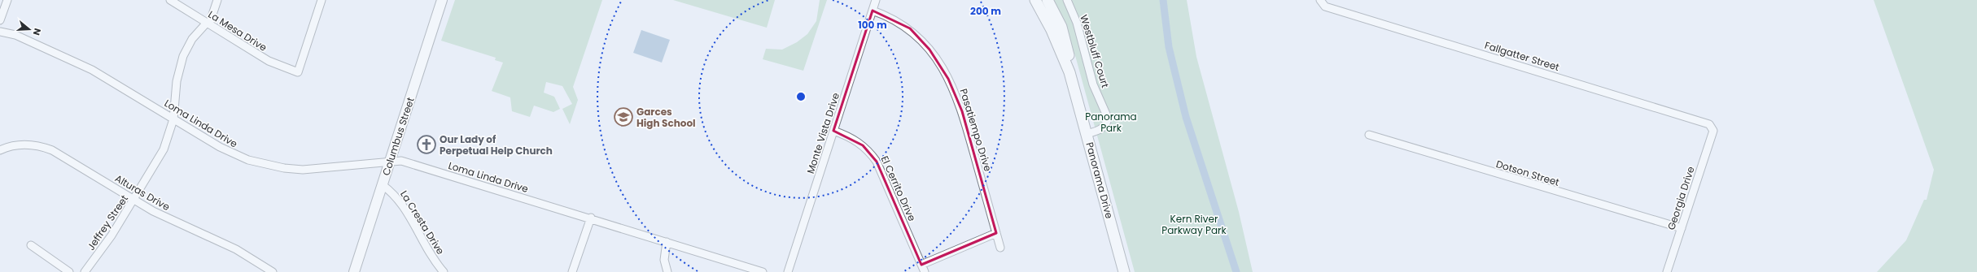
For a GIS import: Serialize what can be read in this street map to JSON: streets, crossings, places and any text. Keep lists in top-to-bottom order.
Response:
{
  "streets": {
    "main road": ["Columbus Street", "Panorama Drive"],
    "street": [
      "La Mesa Drive",
      "Westbluff Court",
      "Fallgatter Street",
      "Loma Linda Drive",
      "Pasatiempo Drive",
      "Monte Vista Drive",
      "Dotson Street",
      "El Cerrito Drive",
      "Alturas Drive",
      "Georgia Drive",
      "Jeffrey Street",
      "La Cresta Drive"
    ]
  },
  "crossings": [
    ["La Mesa Drive", "Jeffrey Street"],
    ["Westbluff Court", "Panorama Drive"],
    ["Fallgatter Street", "Georgia Drive"],
    ["Loma Linda Drive", "Columbus Street"],
    ["Loma Linda Drive", "Jeffrey Street"],
    ["Pasatiempo Drive", "Monte Vista Drive"],
    ["Monte Vista Drive", "El Cerrito Drive"],
    ["Columbus Street", "La Cresta Drive"],
    ["Dotson Street", "Georgia Drive"],
    ["Alturas Drive", "Jeffrey Street"]
  ],
  "parks": ["Panorama Park", "Kern River Parkway Park"],
  "places": {
    "school or university": ["Garces High School"],
    "church": ["Our Lady of Perpetual Help Church"]
  },
  "north": "right",
  "rings": ["200 m", "100 m"]
}
